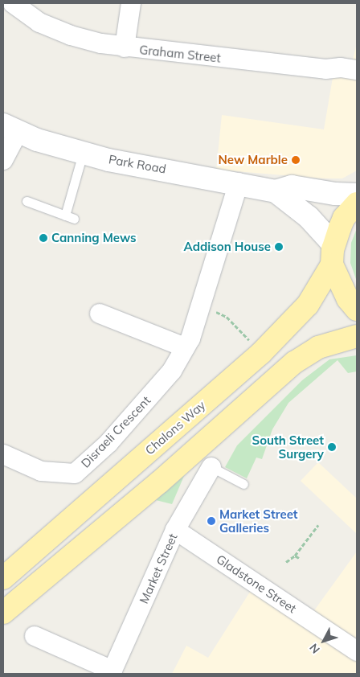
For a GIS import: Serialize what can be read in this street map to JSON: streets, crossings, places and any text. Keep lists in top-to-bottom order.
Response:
{
  "streets": {
    "main road": ["Chalons Way"],
    "street": [
      "Graham Street",
      "Park Road",
      "Disraeli Crescent",
      "Market Street",
      "Gladstone Street"
    ]
  },
  "crossings": [
    ["Park Road", "Disraeli Crescent"],
    ["Market Street", "Gladstone Street"]
  ],
  "places": [
    "New Marble",
    "Canning Mews",
    "Addison House",
    "South Street Surgery",
    "Market Street Galleries"
  ],
  "north": "bottom left"
}
